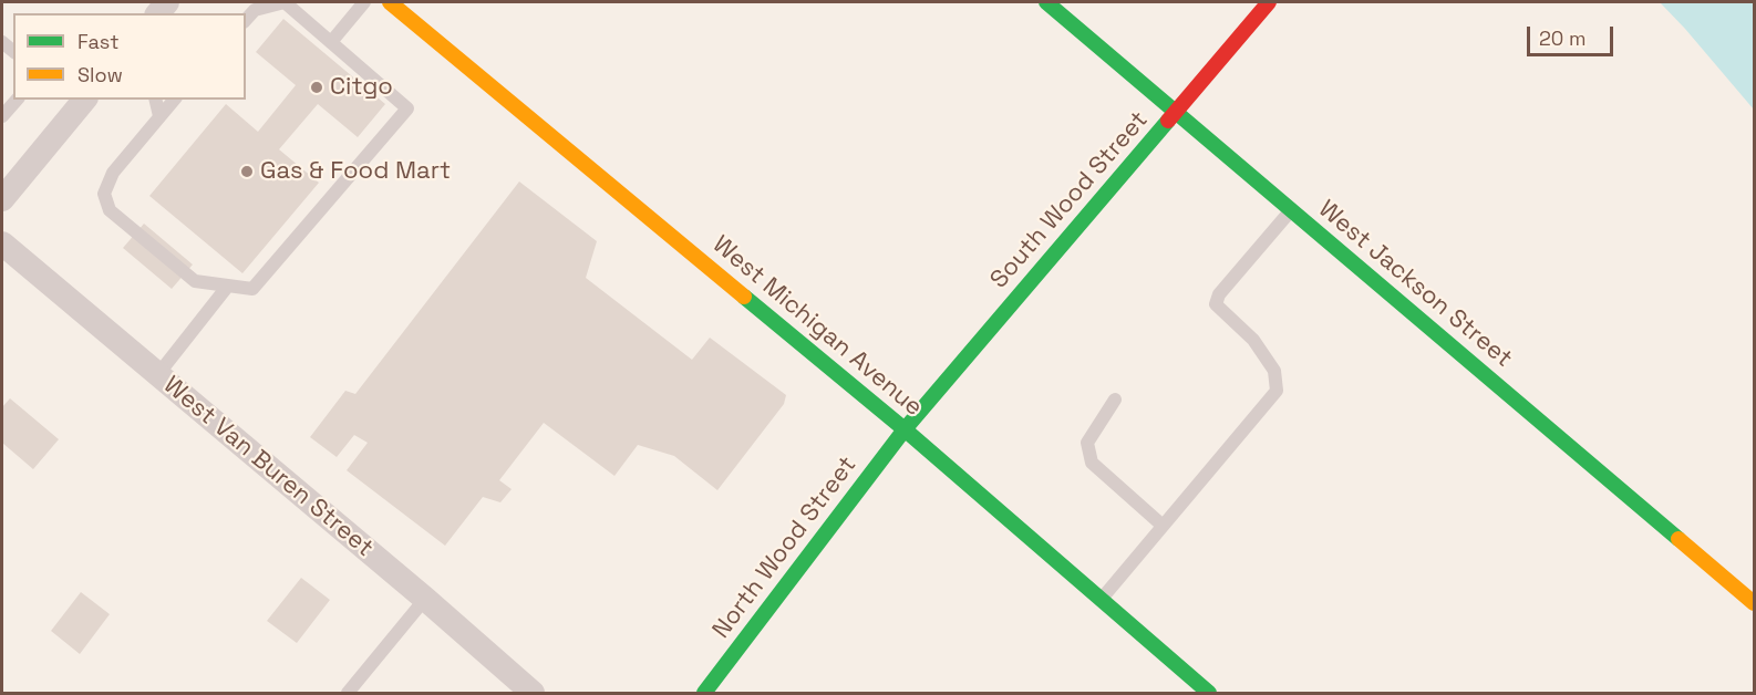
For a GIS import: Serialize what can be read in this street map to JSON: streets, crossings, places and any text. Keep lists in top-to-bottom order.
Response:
{
  "streets": {
    "main road": [
      "South Wood Street",
      "West Jackson Street",
      "West Michigan Avenue",
      "North Wood Street"
    ],
    "street": ["West Van Buren Street"]
  },
  "crossings": [
    ["South Wood Street", "West Jackson Street"],
    ["South Wood Street", "West Michigan Avenue"],
    ["South Wood Street", "North Wood Street"],
    ["West Michigan Avenue", "North Wood Street"]
  ],
  "places": ["Citgo", "Gas & Food Mart"],
  "legend": ["Fast", "Slow"],
  "scale_bar": "20 m"
}
